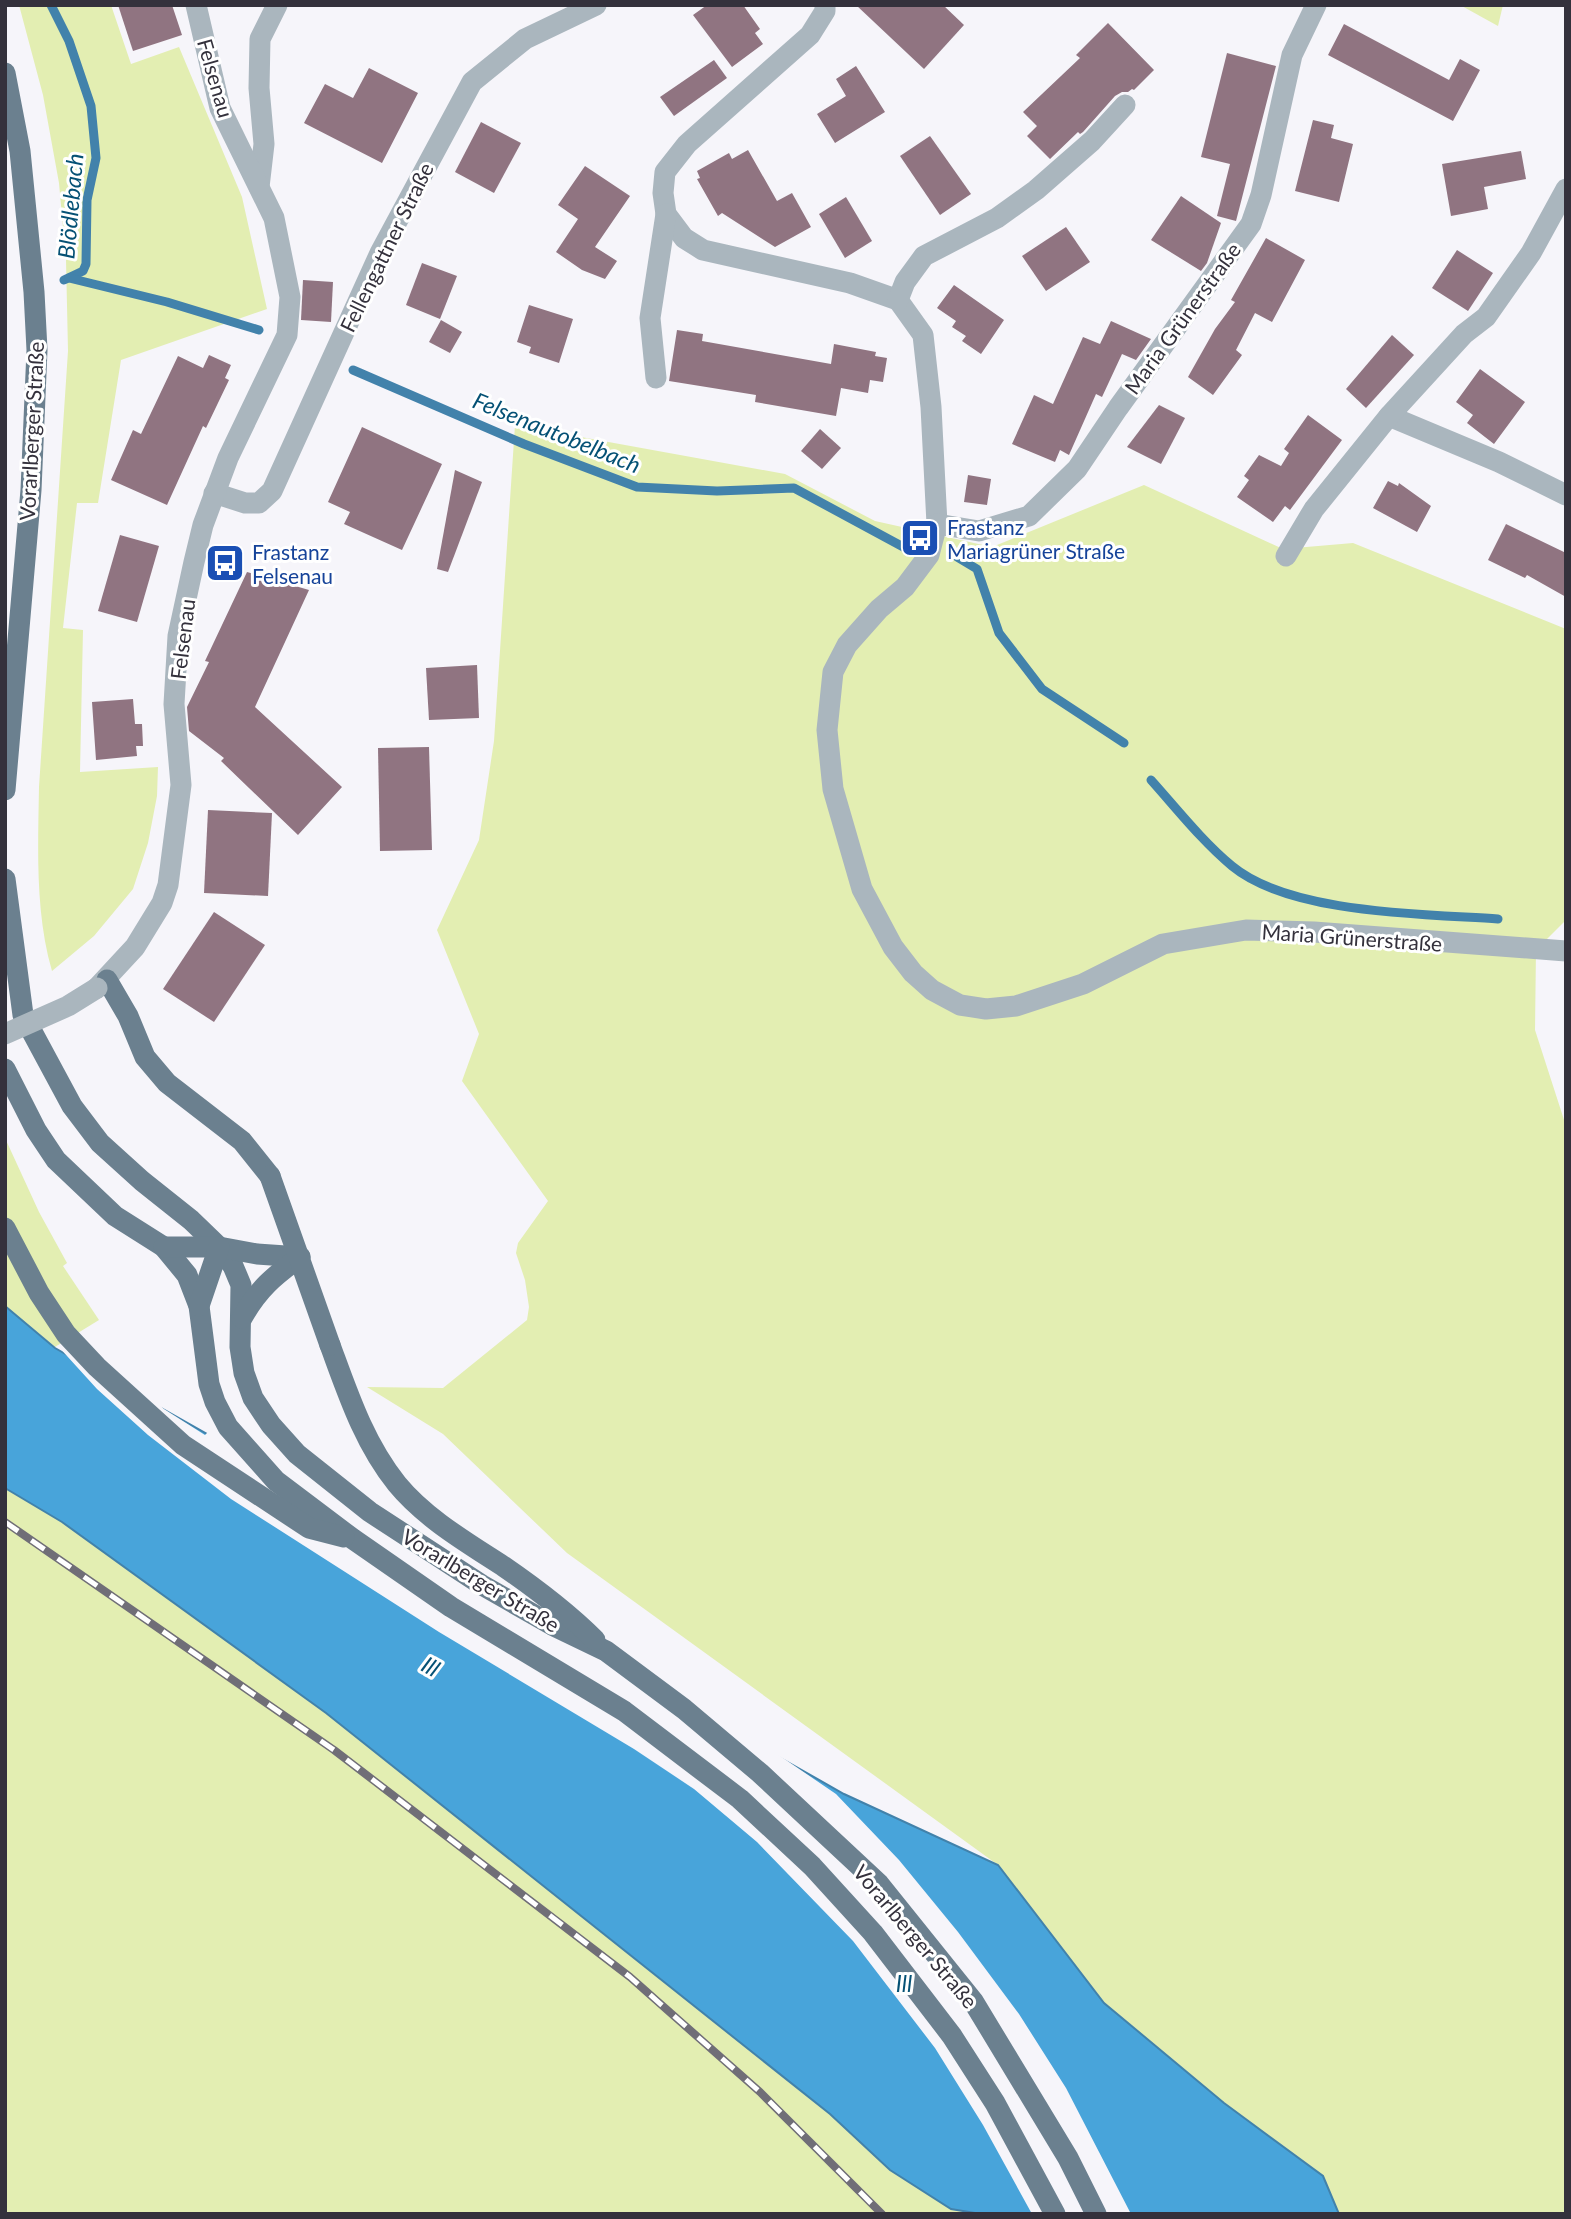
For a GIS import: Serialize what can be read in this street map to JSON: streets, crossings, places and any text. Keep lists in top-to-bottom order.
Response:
{
  "streets": {
    "main road": ["Vorarlberger Straße"],
    "street": ["Felsenau", "Fellengattner Straße", "Maria Grünerstraße"]
  },
  "crossings": [
    ["Felsenau", "Fellengattner Straße"]
  ],
  "water": ["Blödlebach", "Felsenautobelbach", "Ill"],
  "places": {
    "bus stop": ["Frastanz Mariagrüner Straße", "Frastanz Felsenau"]
  }
}
